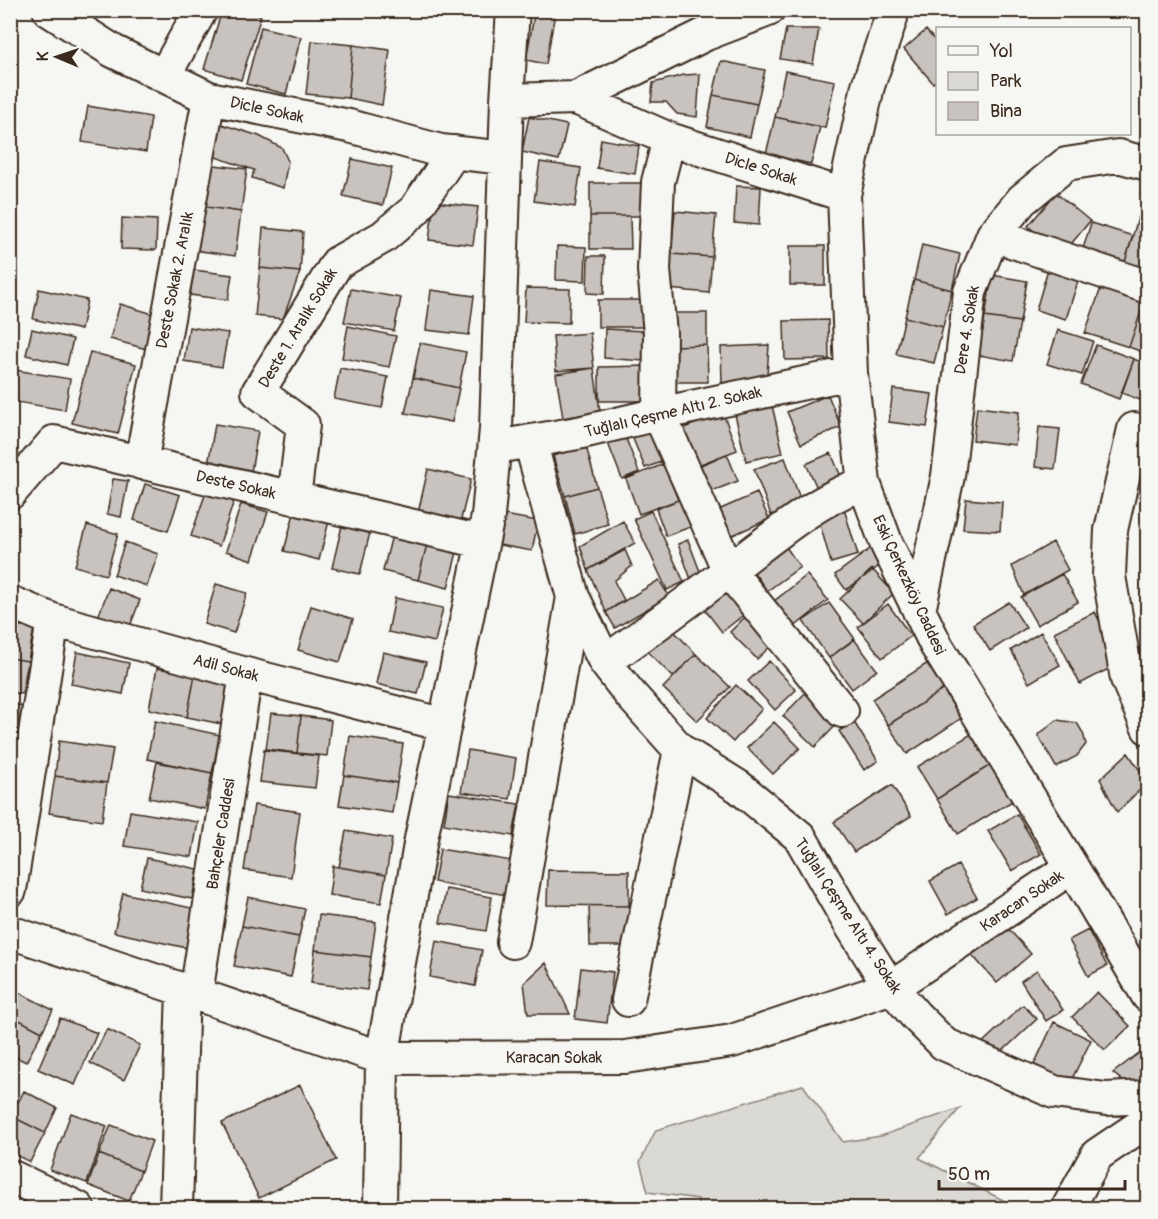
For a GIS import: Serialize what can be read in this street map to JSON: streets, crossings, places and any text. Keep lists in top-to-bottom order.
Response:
{
  "streets": {
    "street": [
      "Dicle Sokak",
      "Deste Sokak 2. Aralık",
      "Deste 1. Aralık Sokak",
      "Dere 4. Sokak",
      "Tuğlalı Çeşme Altı 2. Sokak",
      "Deste Sokak",
      "Eski Çerkezköy Caddesi",
      "Adil Sokak",
      "Bahçeler Caddesi",
      "Karacan Sokak",
      "Tuğlalı Çeşme Altı 4. Sokak"
    ]
  },
  "crossings": [
    ["Dicle Sokak", "Deste Sokak 2. Aralık"],
    ["Dicle Sokak", "Deste 1. Aralık Sokak"],
    ["Dicle Sokak", "Eski Çerkezköy Caddesi"],
    ["Deste Sokak 2. Aralık", "Deste Sokak"],
    ["Deste 1. Aralık Sokak", "Deste Sokak"],
    ["Dere 4. Sokak", "Eski Çerkezköy Caddesi"],
    ["Tuğlalı Çeşme Altı 2. Sokak", "Eski Çerkezköy Caddesi"],
    ["Tuğlalı Çeşme Altı 2. Sokak", "Tuğlalı Çeşme Altı 4. Sokak"],
    ["Eski Çerkezköy Caddesi", "Karacan Sokak"],
    ["Adil Sokak", "Bahçeler Caddesi"],
    ["Bahçeler Caddesi", "Karacan Sokak"],
    ["Karacan Sokak", "Tuğlalı Çeşme Altı 4. Sokak"]
  ],
  "legend": ["Yol", "Park", "Bina"],
  "scale_bar": "50 m",
  "north": "left"
}
